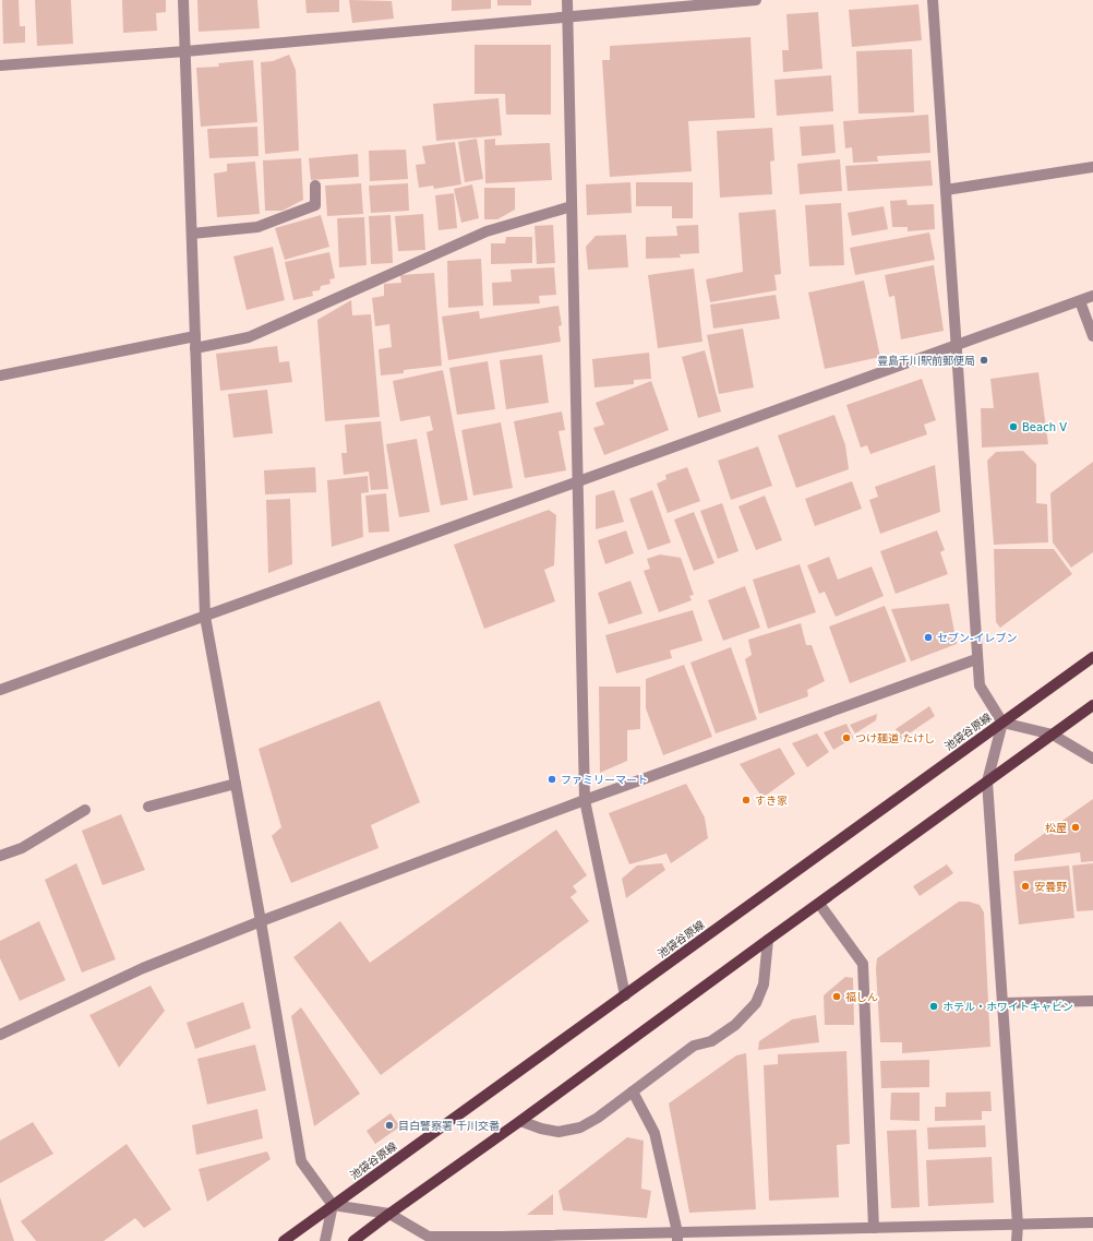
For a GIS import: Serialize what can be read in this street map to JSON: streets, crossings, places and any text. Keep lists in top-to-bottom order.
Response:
{
  "streets": {
    "main road": ["池袋谷原線"]
  },
  "places": [
    "豊島千川駅前郵便局",
    "Beach V",
    "セブン-イレブン",
    "つけ麺道 たけし",
    "ファミリーマート",
    "すき家",
    "松屋",
    "安曇野",
    "福しん",
    "ホテル・ホワイトキャビン",
    "目白警察署 千川交番"
  ]
}
